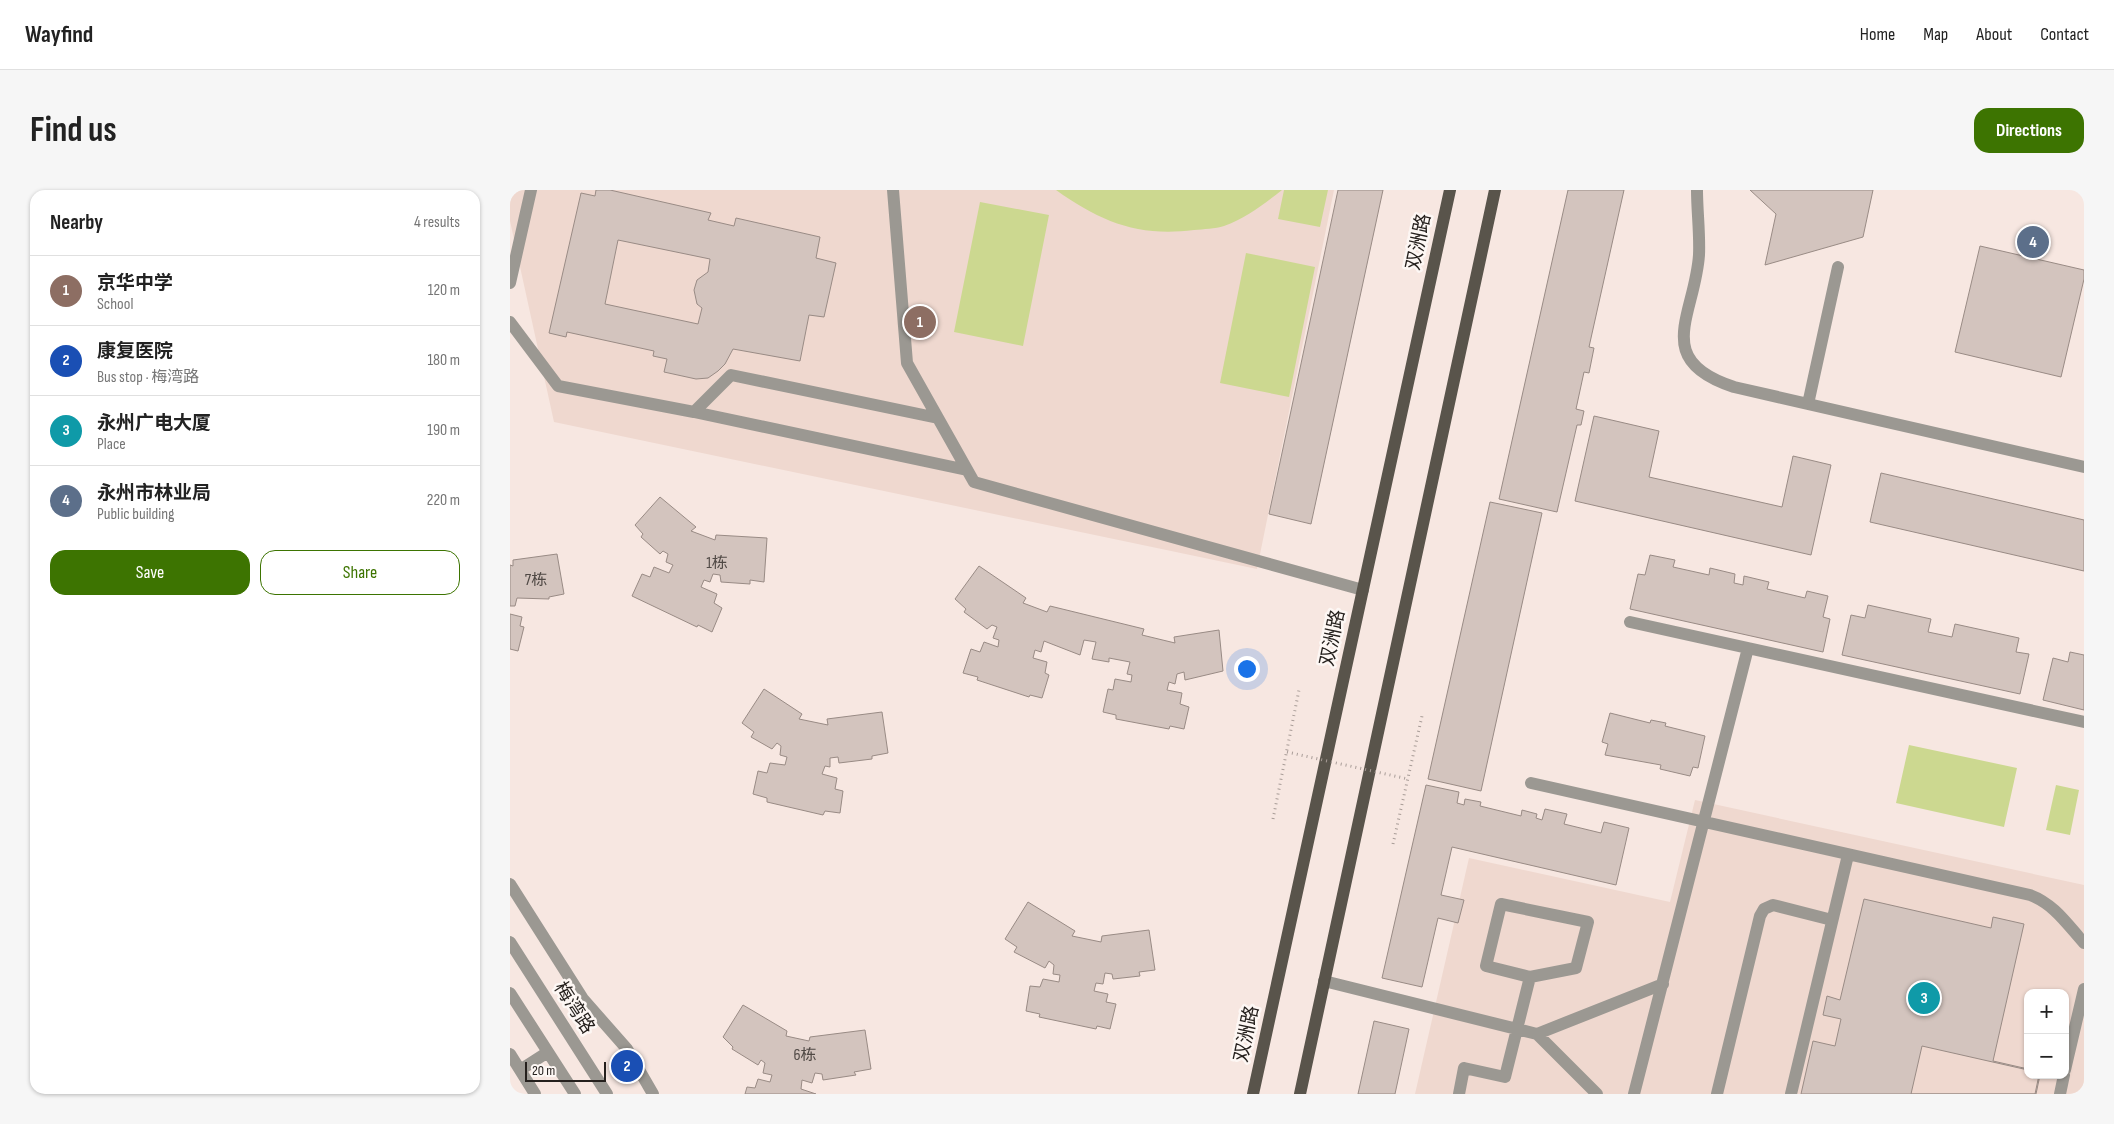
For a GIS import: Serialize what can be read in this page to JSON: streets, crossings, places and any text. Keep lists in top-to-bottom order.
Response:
{
  "streets": {
    "main road": ["双洲路"],
    "street": ["梅湾路"]
  },
  "house_numbers": ["1栋", "7栋", "6栋"],
  "scale_bar": "20 m",
  "page": {
    "header": "Wayfind",
    "nav": [
      "Home",
      "Map",
      "About",
      "Contact"
    ],
    "buttons": [
      "Directions",
      ["Save", "Share"]
    ],
    "title": "Find us",
    "heading": ["Nearby", "4 results"],
    "pins": [
      "4",
      "1",
      "3",
      "2"
    ],
    "list": [
      {
        "mark": "1",
        "name": "京华中学",
        "note": "School",
        "value": "120 m"
      },
      {
        "mark": "2",
        "name": "康复医院",
        "note": "Bus stop · 梅湾路",
        "value": "180 m"
      },
      {
        "mark": "3",
        "name": "永州广电大厦",
        "note": "Place",
        "value": "190 m"
      },
      {
        "mark": "4",
        "name": "永州市林业局",
        "note": "Public building",
        "value": "220 m"
      }
    ],
    "map_buttons": ["+", "−"],
    "scale": "20 m"
  }
}
